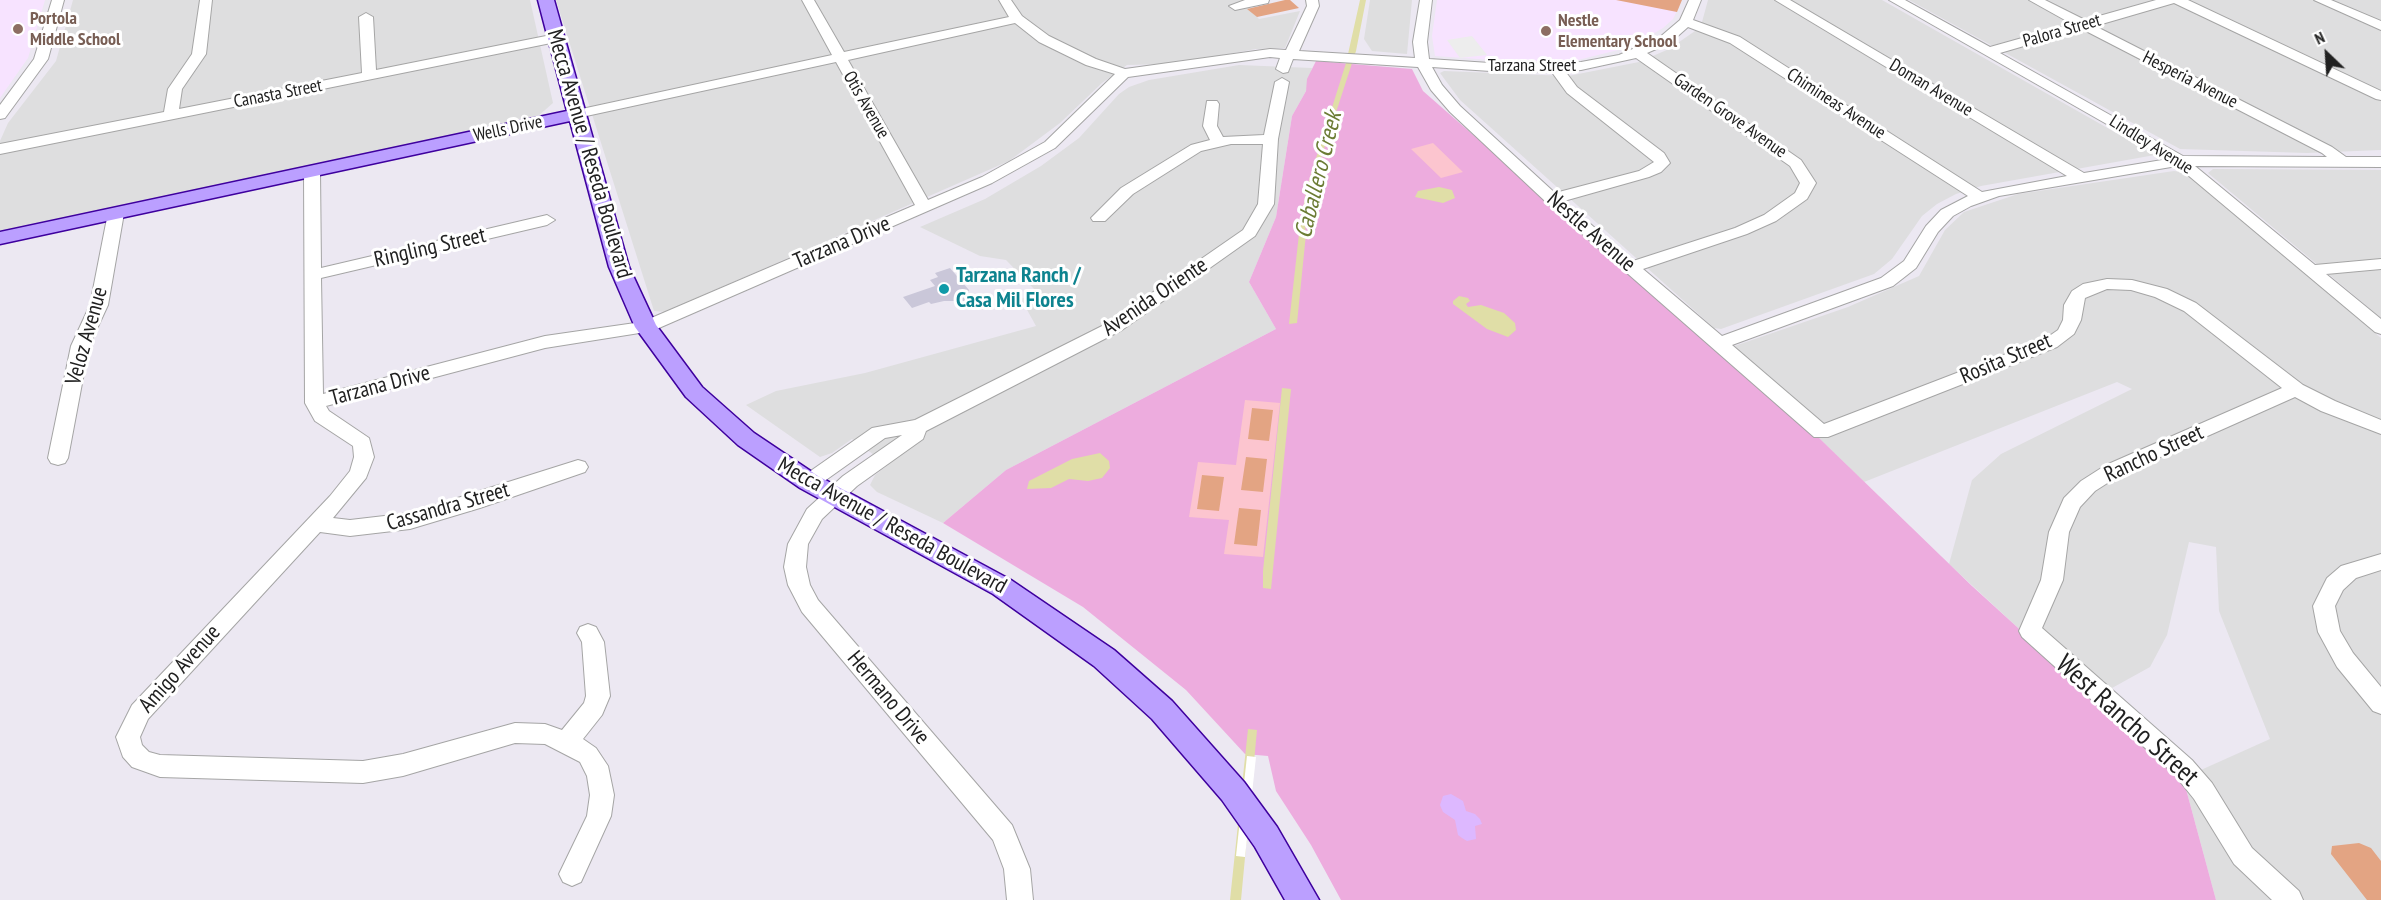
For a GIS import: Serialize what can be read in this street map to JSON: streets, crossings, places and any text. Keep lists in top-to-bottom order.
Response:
{
  "streets": {
    "main road": ["Wells Drive", "Mecca Avenue / Reseda Boulevard"],
    "street": [
      "Palora Street",
      "Tarzana Street",
      "Hesperia Avenue",
      "Doman Avenue",
      "Canasta Street",
      "Chimineas Avenue",
      "Otis Avenue",
      "Garden Grove Avenue",
      "Lindley Avenue",
      "Nestle Avenue",
      "Tarzana Drive",
      "Ringling Street",
      "Avenida Oriente",
      "Veloz Avenue",
      "Rosita Street",
      "Rancho Street",
      "Cassandra Street",
      "Amigo Avenue",
      "Hermano Drive",
      "West Rancho Street"
    ]
  },
  "crossings": [
    ["Palora Street", "Hesperia Avenue"],
    ["Palora Street", "Lindley Avenue"],
    ["Tarzana Street", "Chimineas Avenue"],
    ["Tarzana Street", "Garden Grove Avenue"],
    ["Tarzana Street", "Nestle Avenue"],
    ["Tarzana Street", "Avenida Oriente"],
    ["Canasta Street", "Mecca Avenue / Reseda Boulevard"],
    ["Otis Avenue", "Wells Drive"],
    ["Otis Avenue", "Tarzana Drive"],
    ["Garden Grove Avenue", "Nestle Avenue"],
    ["Wells Drive", "Mecca Avenue / Reseda Boulevard"],
    ["Wells Drive", "Veloz Avenue"],
    ["Mecca Avenue / Reseda Boulevard", "Tarzana Drive"],
    ["Mecca Avenue / Reseda Boulevard", "Avenida Oriente"],
    ["Mecca Avenue / Reseda Boulevard", "Hermano Drive"],
    ["Nestle Avenue", "Rosita Street"],
    ["Tarzana Drive", "Amigo Avenue"],
    ["Avenida Oriente", "Hermano Drive"],
    ["Rosita Street", "Rancho Street"],
    ["Rancho Street", "West Rancho Street"],
    ["Cassandra Street", "Amigo Avenue"]
  ],
  "water": ["Caballero Creek"],
  "places": ["Portola Middle School", "Nestle Elementary School", "Tarzana Ranch / Casa Mil Flores"],
  "north": "top left"
}
